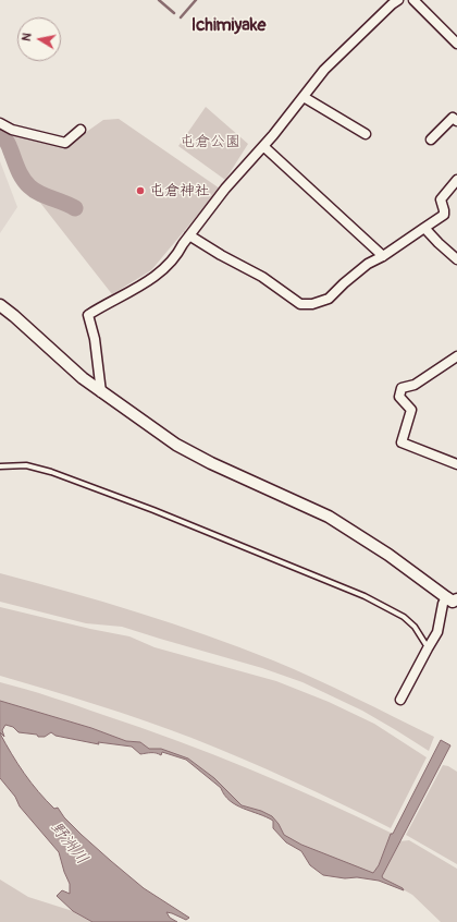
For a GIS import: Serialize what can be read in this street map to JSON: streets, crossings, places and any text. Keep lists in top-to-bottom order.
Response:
{
  "districts": ["Ichimiyake"],
  "water": ["野洲川"],
  "parks": ["屯倉公園"],
  "places": ["屯倉神社"],
  "north": "left"
}
